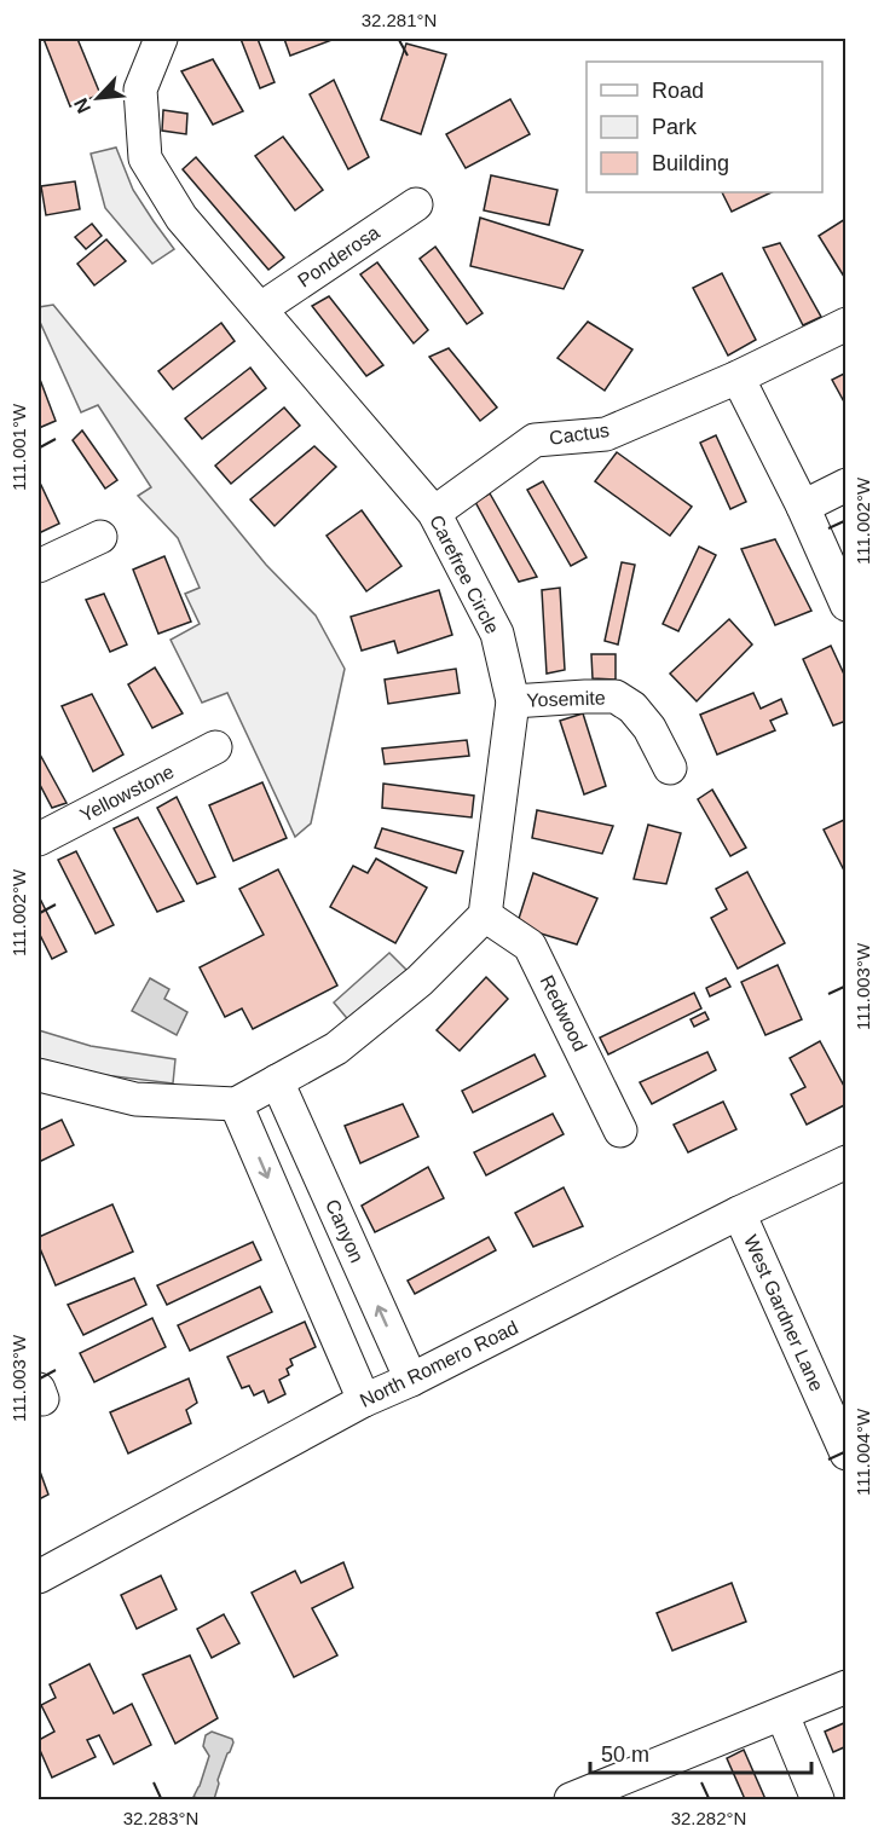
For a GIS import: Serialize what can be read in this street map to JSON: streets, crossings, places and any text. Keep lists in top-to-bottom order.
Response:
{
  "streets": {
    "street": [
      "Ponderosa",
      "Cactus",
      "Carefree Circle",
      "Yosemite",
      "Yellowstone",
      "Redwood",
      "Canyon",
      "West Gardner Lane",
      "North Romero Road"
    ]
  },
  "crossings": [
    ["Ponderosa", "Carefree Circle"],
    ["Cactus", "Carefree Circle"],
    ["Carefree Circle", "Yosemite"],
    ["Carefree Circle", "Redwood"],
    ["Canyon", "North Romero Road"],
    ["West Gardner Lane", "North Romero Road"]
  ],
  "legend": ["Road", "Park", "Building"],
  "scale_bar": "50 m",
  "north": "bottom left",
  "coordinates": [
    "32.281°N",
    "111.001°W",
    "111.002°W",
    "111.003°W",
    "111.004°W",
    "32.283°N",
    "32.282°N"
  ]
}
